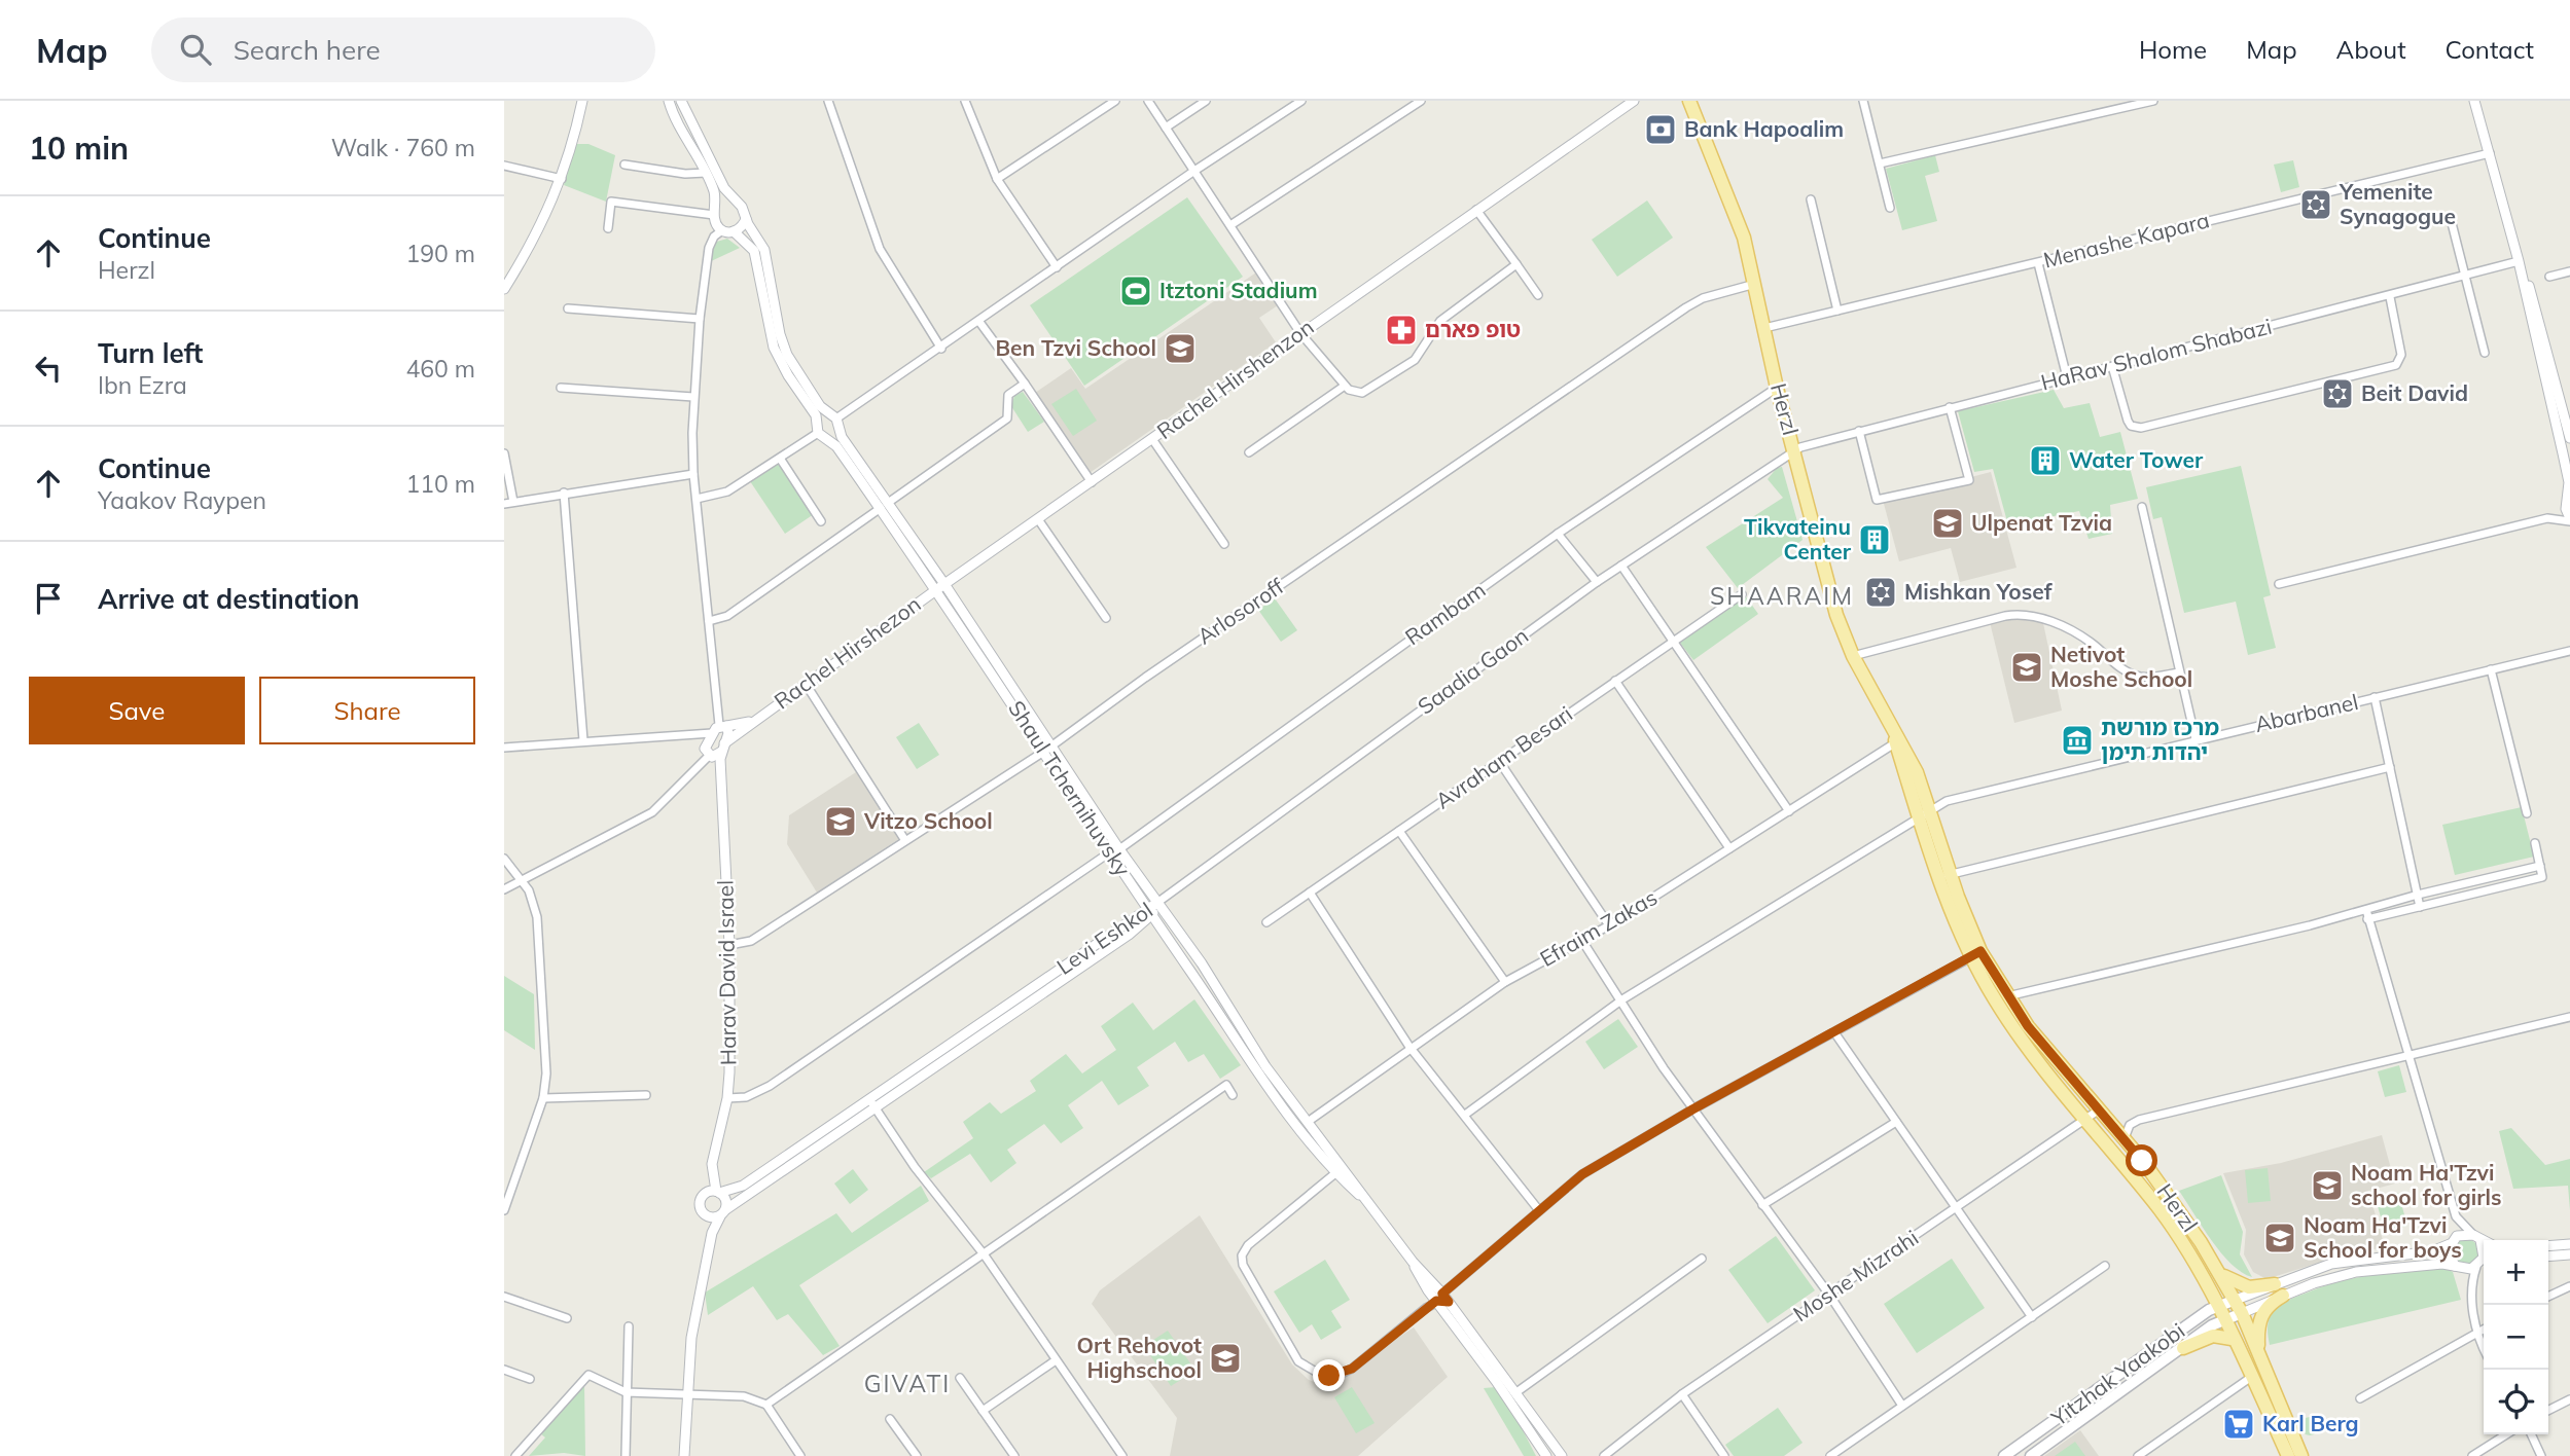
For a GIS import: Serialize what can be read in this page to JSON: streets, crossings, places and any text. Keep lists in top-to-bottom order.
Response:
{
  "streets": {
    "main road": ["Herzl", "Yitzhak Yaakobi"],
    "street": [
      "Menashe Kapara",
      "HaRav Shalom Shabazi",
      "Rachel Hirshenzon",
      "Arlosoroff",
      "Rambam",
      "Rachel Hirshezon",
      "Saadia Gaon",
      "Abarbanel",
      "Avraham Besari",
      "Shaul Tchernihuvsky",
      "Efraim Zakas",
      "Levi Eshkol",
      "Harav David Israel",
      "Moshe Mizrahi"
    ]
  },
  "crossings": [
    ["Menashe Kapara", "Herzl"],
    ["HaRav Shalom Shabazi", "Herzl"],
    ["HaRav Shalom Shabazi", "Saadia Gaon"],
    ["Rachel Hirshenzon", "Rachel Hirshezon"],
    ["Rachel Hirshenzon", "Shaul Tchernihuvsky"],
    ["Herzl", "Arlosoroff"],
    ["Herzl", "Rambam"],
    ["Herzl", "Saadia Gaon"],
    ["Herzl", "Abarbanel"],
    ["Herzl", "Efraim Zakas"],
    ["Herzl", "Moshe Mizrahi"],
    ["Herzl", "Yitzhak Yaakobi"],
    ["Arlosoroff", "Shaul Tchernihuvsky"],
    ["Arlosoroff", "Harav David Israel"],
    ["Rambam", "Shaul Tchernihuvsky"],
    ["Rambam", "Harav David Israel"],
    ["Rachel Hirshezon", "Shaul Tchernihuvsky"],
    ["Rachel Hirshezon", "Harav David Israel"],
    ["Saadia Gaon", "Shaul Tchernihuvsky"],
    ["Saadia Gaon", "Levi Eshkol"],
    ["Shaul Tchernihuvsky", "Efraim Zakas"],
    ["Shaul Tchernihuvsky", "Levi Eshkol"],
    ["Levi Eshkol", "Harav David Israel"]
  ],
  "districts": ["SHAARAIM", "GIVATI"],
  "places": {
    "bank": ["Bank Hapoalim"],
    "synagogue": ["Yemenite Synagogue", "Beit David", "Mishkan Yosef"],
    "sports": ["Itztoni Stadium"],
    "pharmacy": ["טופ פארם"],
    "school or university": [
      "Ben Tzvi School",
      "Ulpenat Tzvia",
      "Netivot Moshe School",
      "Vitzo School",
      "Noam Ha'Tzvi school for girls",
      "Noam Ha'Tzvi School for boys",
      "Ort Rehovot Highschool"
    ],
    "building": ["Water Tower", "Tikvateinu Center"],
    "museum": ["מרכז מורשת יהדות תימן"],
    "supermarket": ["Karl Berg"]
  },
  "page": {
    "header": "Map",
    "search": "Search here",
    "nav": [
      "Home",
      "Map",
      "About",
      "Contact"
    ],
    "heading": ["10 min", "Walk · 760 m"],
    "list": [
      ["Continue", "Herzl", "190 m"],
      ["Turn left", "Ibn Ezra", "460 m"],
      ["Continue", "Yaakov Raypen", "110 m"],
      "Arrive at destination"
    ],
    "buttons": ["Save", "Share"],
    "map_buttons": ["+", "−"]
  }
}
